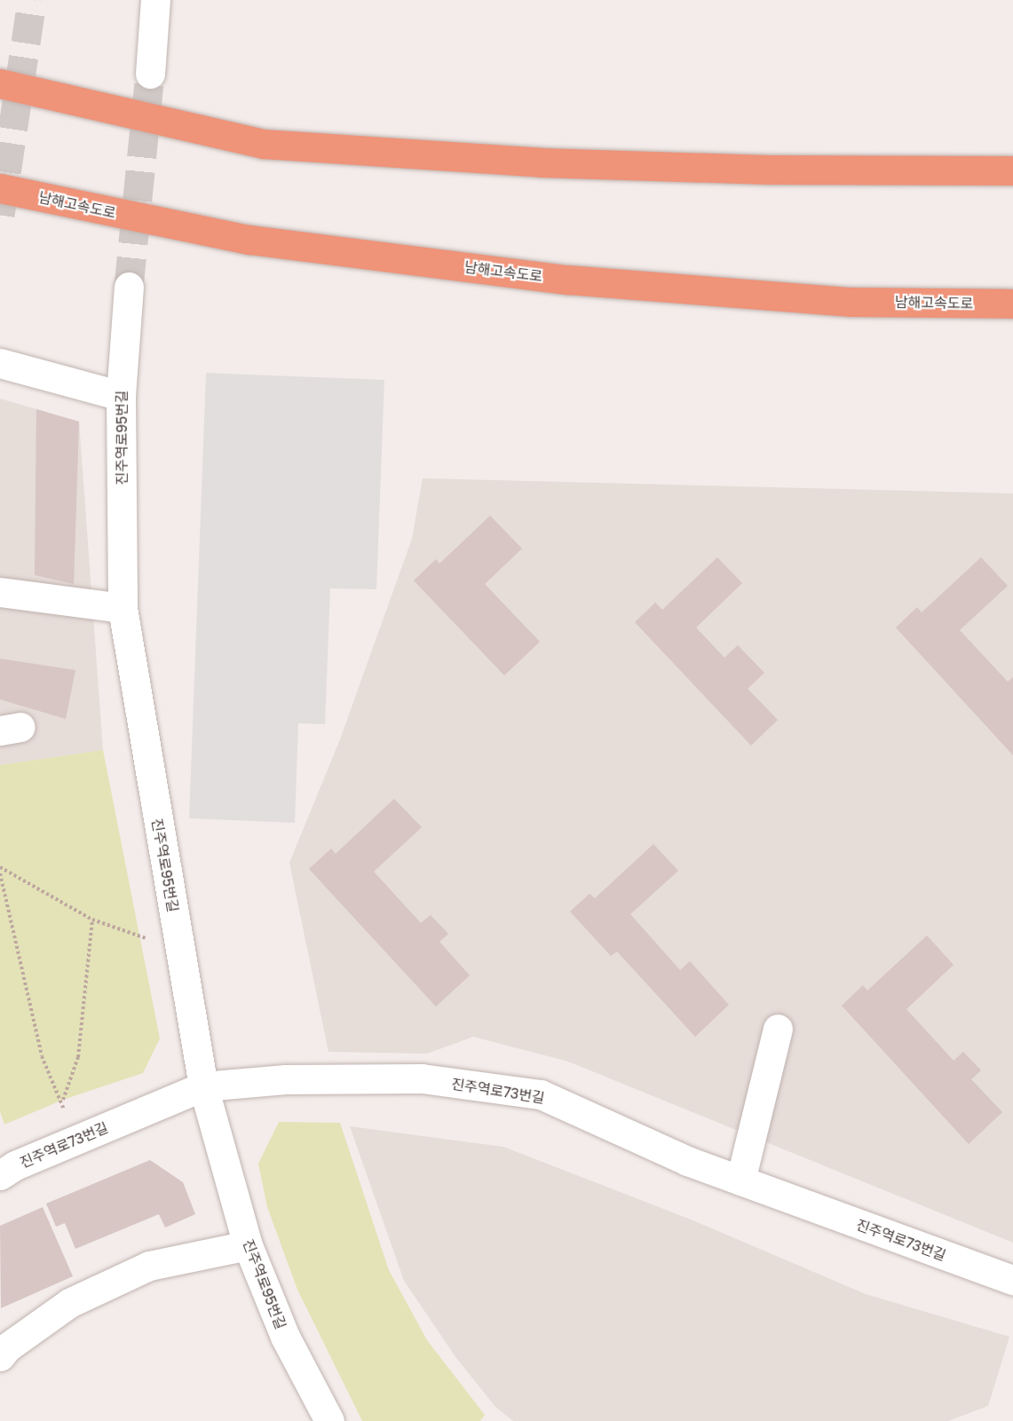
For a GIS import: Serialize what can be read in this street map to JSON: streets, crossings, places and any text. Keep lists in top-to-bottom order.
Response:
{
  "streets": {
    "highway": ["남해고속도로"],
    "street": ["진주역로95번길", "진주역로73번길"]
  },
  "crossings": [
    ["진주역로95번길", "진주역로73번길"]
  ]
}
